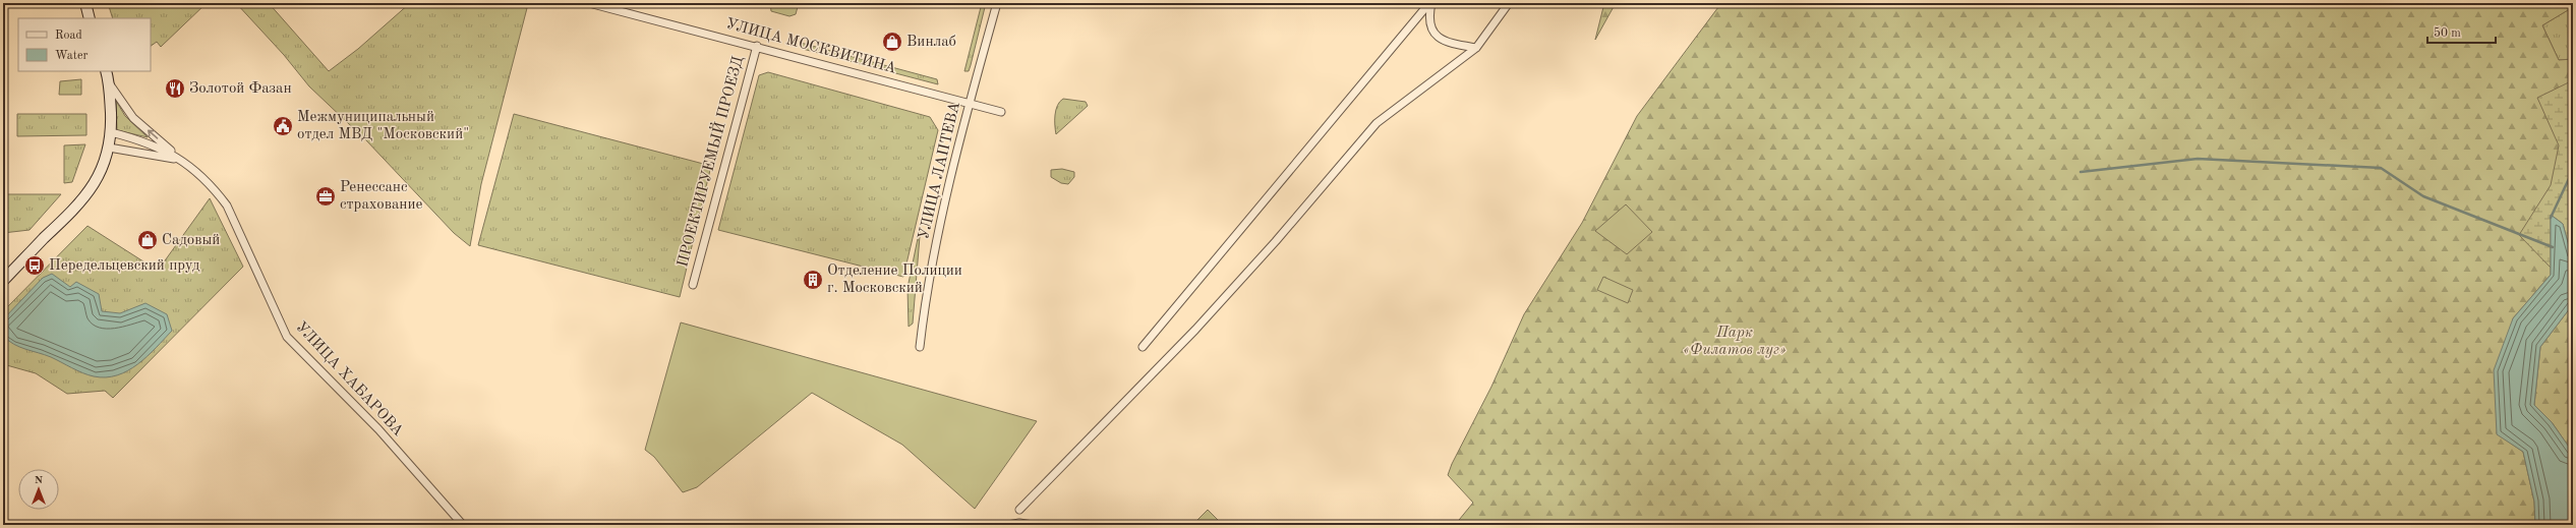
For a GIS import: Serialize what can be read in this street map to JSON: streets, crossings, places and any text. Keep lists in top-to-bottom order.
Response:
{
  "streets": {
    "street": [
      "УЛИЦА МОСКВИТИНА",
      "ПРОЕКТИРУЕМЫЙ ПРОЕЗД",
      "УЛИЦА ЛАПТЕВА",
      "УЛИЦА ХАБАРОВА"
    ]
  },
  "crossings": [
    ["УЛИЦА МОСКВИТИНА", "ПРОЕКТИРУЕМЫЙ ПРОЕЗД"],
    ["УЛИЦА МОСКВИТИНА", "УЛИЦА ЛАПТЕВА"]
  ],
  "parks": ["Парк «Филатов луг»"],
  "places": {
    "shop": ["Винлаб", "Садовый"],
    "restaurant": ["Золотой Фазан"],
    "public building": ["Межмуниципальный отдел МВД \"Московский\""],
    "office": ["Ренессанс страхование"],
    "bus stop": ["Передельцевский пруд"],
    "building": ["Отделение Полиции г. Московский"]
  },
  "legend": ["Road", "Water"],
  "scale_bar": "50 m",
  "north": "top"
}
